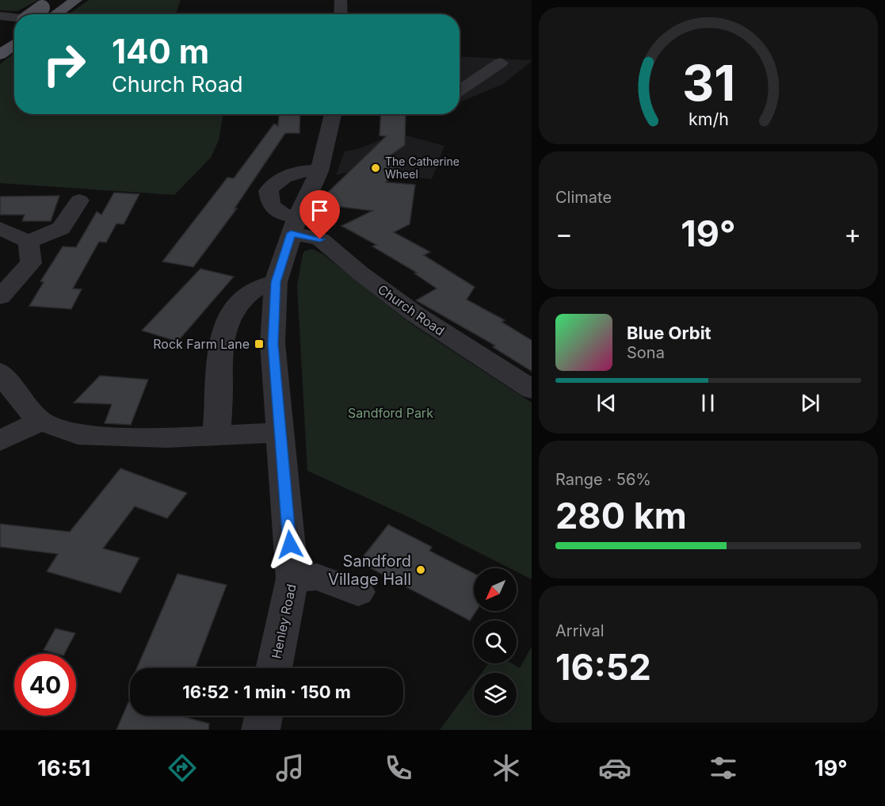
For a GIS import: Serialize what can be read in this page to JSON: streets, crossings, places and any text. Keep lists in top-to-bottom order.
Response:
{
  "streets": {
    "street": ["Church Road", "Henley Road"]
  },
  "crossings": [
    ["Church Road", "Henley Road"]
  ],
  "parks": ["Sandford Park"],
  "places": {
    "other": ["The Catherine Wheel", "Sandford Village Hall"],
    "transit": ["Rock Farm Lane"]
  },
  "north": "bottom left",
  "page": {
    "turn": ["140 m", "Church Road"],
    "tile": [
      "Climate",
      ["Range · 56%", "280 km"],
      ["Arrival", "16:52"]
    ],
    "heat": ["−", "19°", "+"],
    "song": ["Blue Orbit", "Sona"],
    "limit": "40",
    "trip": "16:52 · 1 min · 150 m",
    "tabs": ["16:51", "19°"],
    "gauge": ["31", "km/h"]
  }
}
